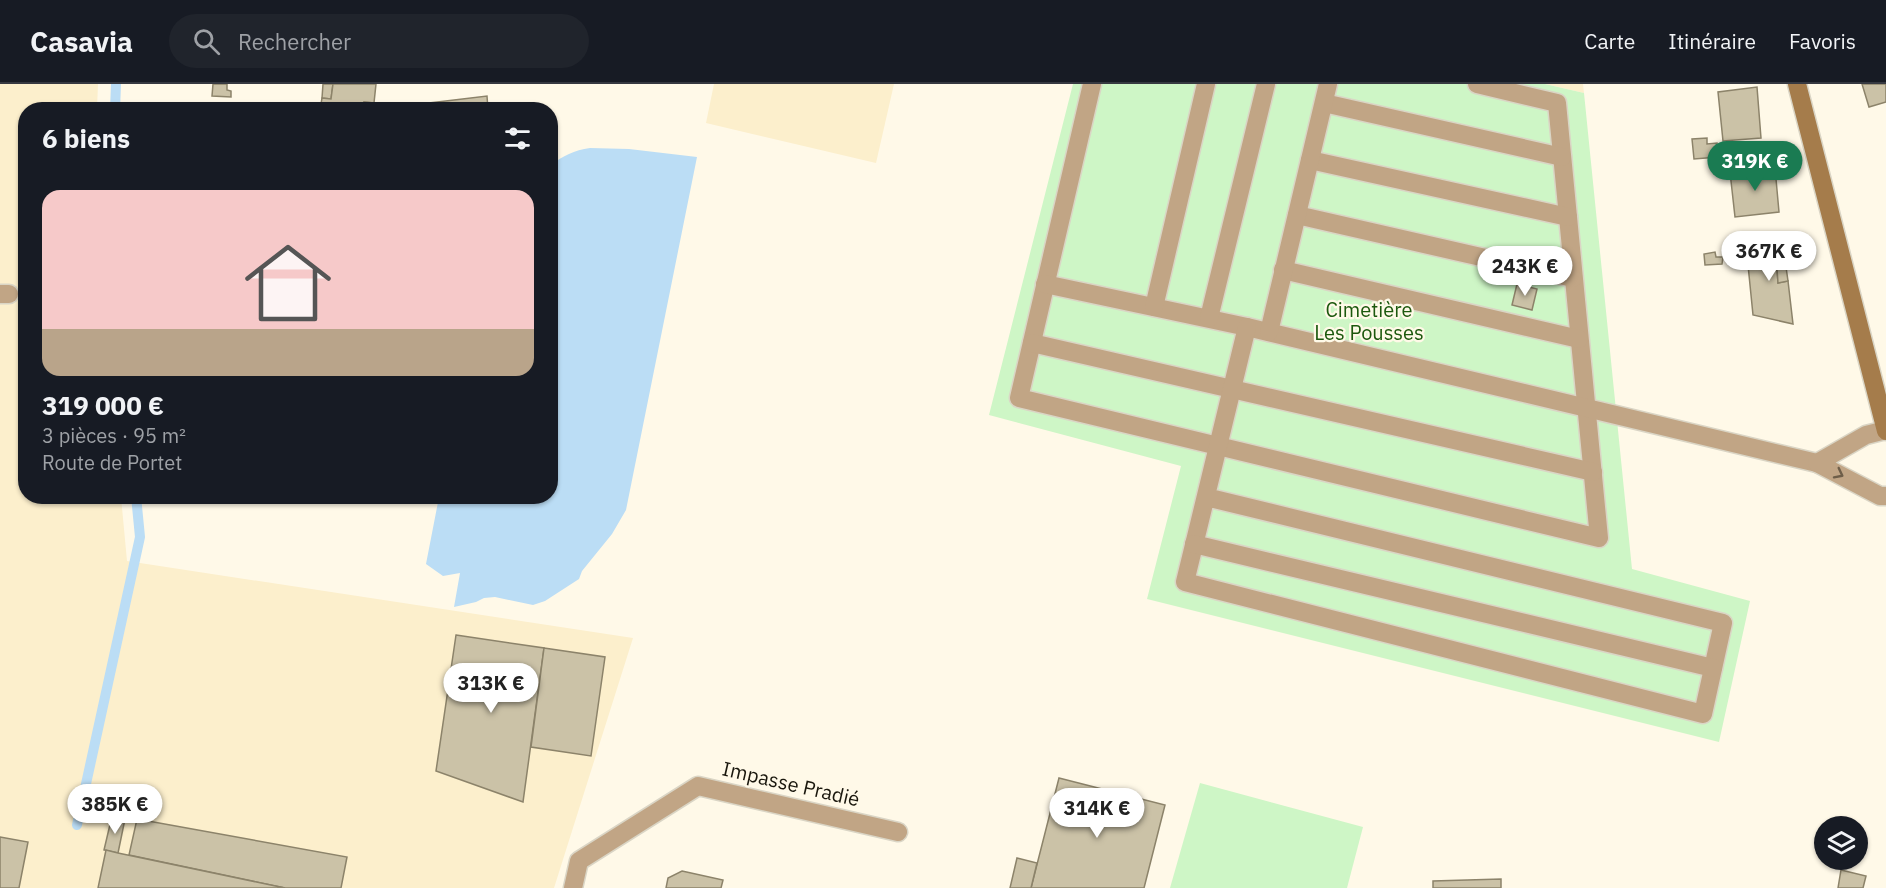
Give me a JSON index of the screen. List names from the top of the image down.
{
  "streets": {
    "street": ["Impasse Pradié"]
  },
  "parks": ["Cimetière Les Pousses"],
  "page": {
    "header": "Casavia",
    "search": "Rechercher",
    "nav": ["Carte", "Itinéraire", "Favoris"],
    "heading": "6 biens",
    "price": [
      "319K €",
      "367K €",
      "243K €",
      "313K €",
      "385K €",
      "314K €"
    ],
    "list": [
      {
        "name": "319 000 €",
        "note": "3 pièces · 95 m² · Route de Portet"
      }
    ]
  }
}
